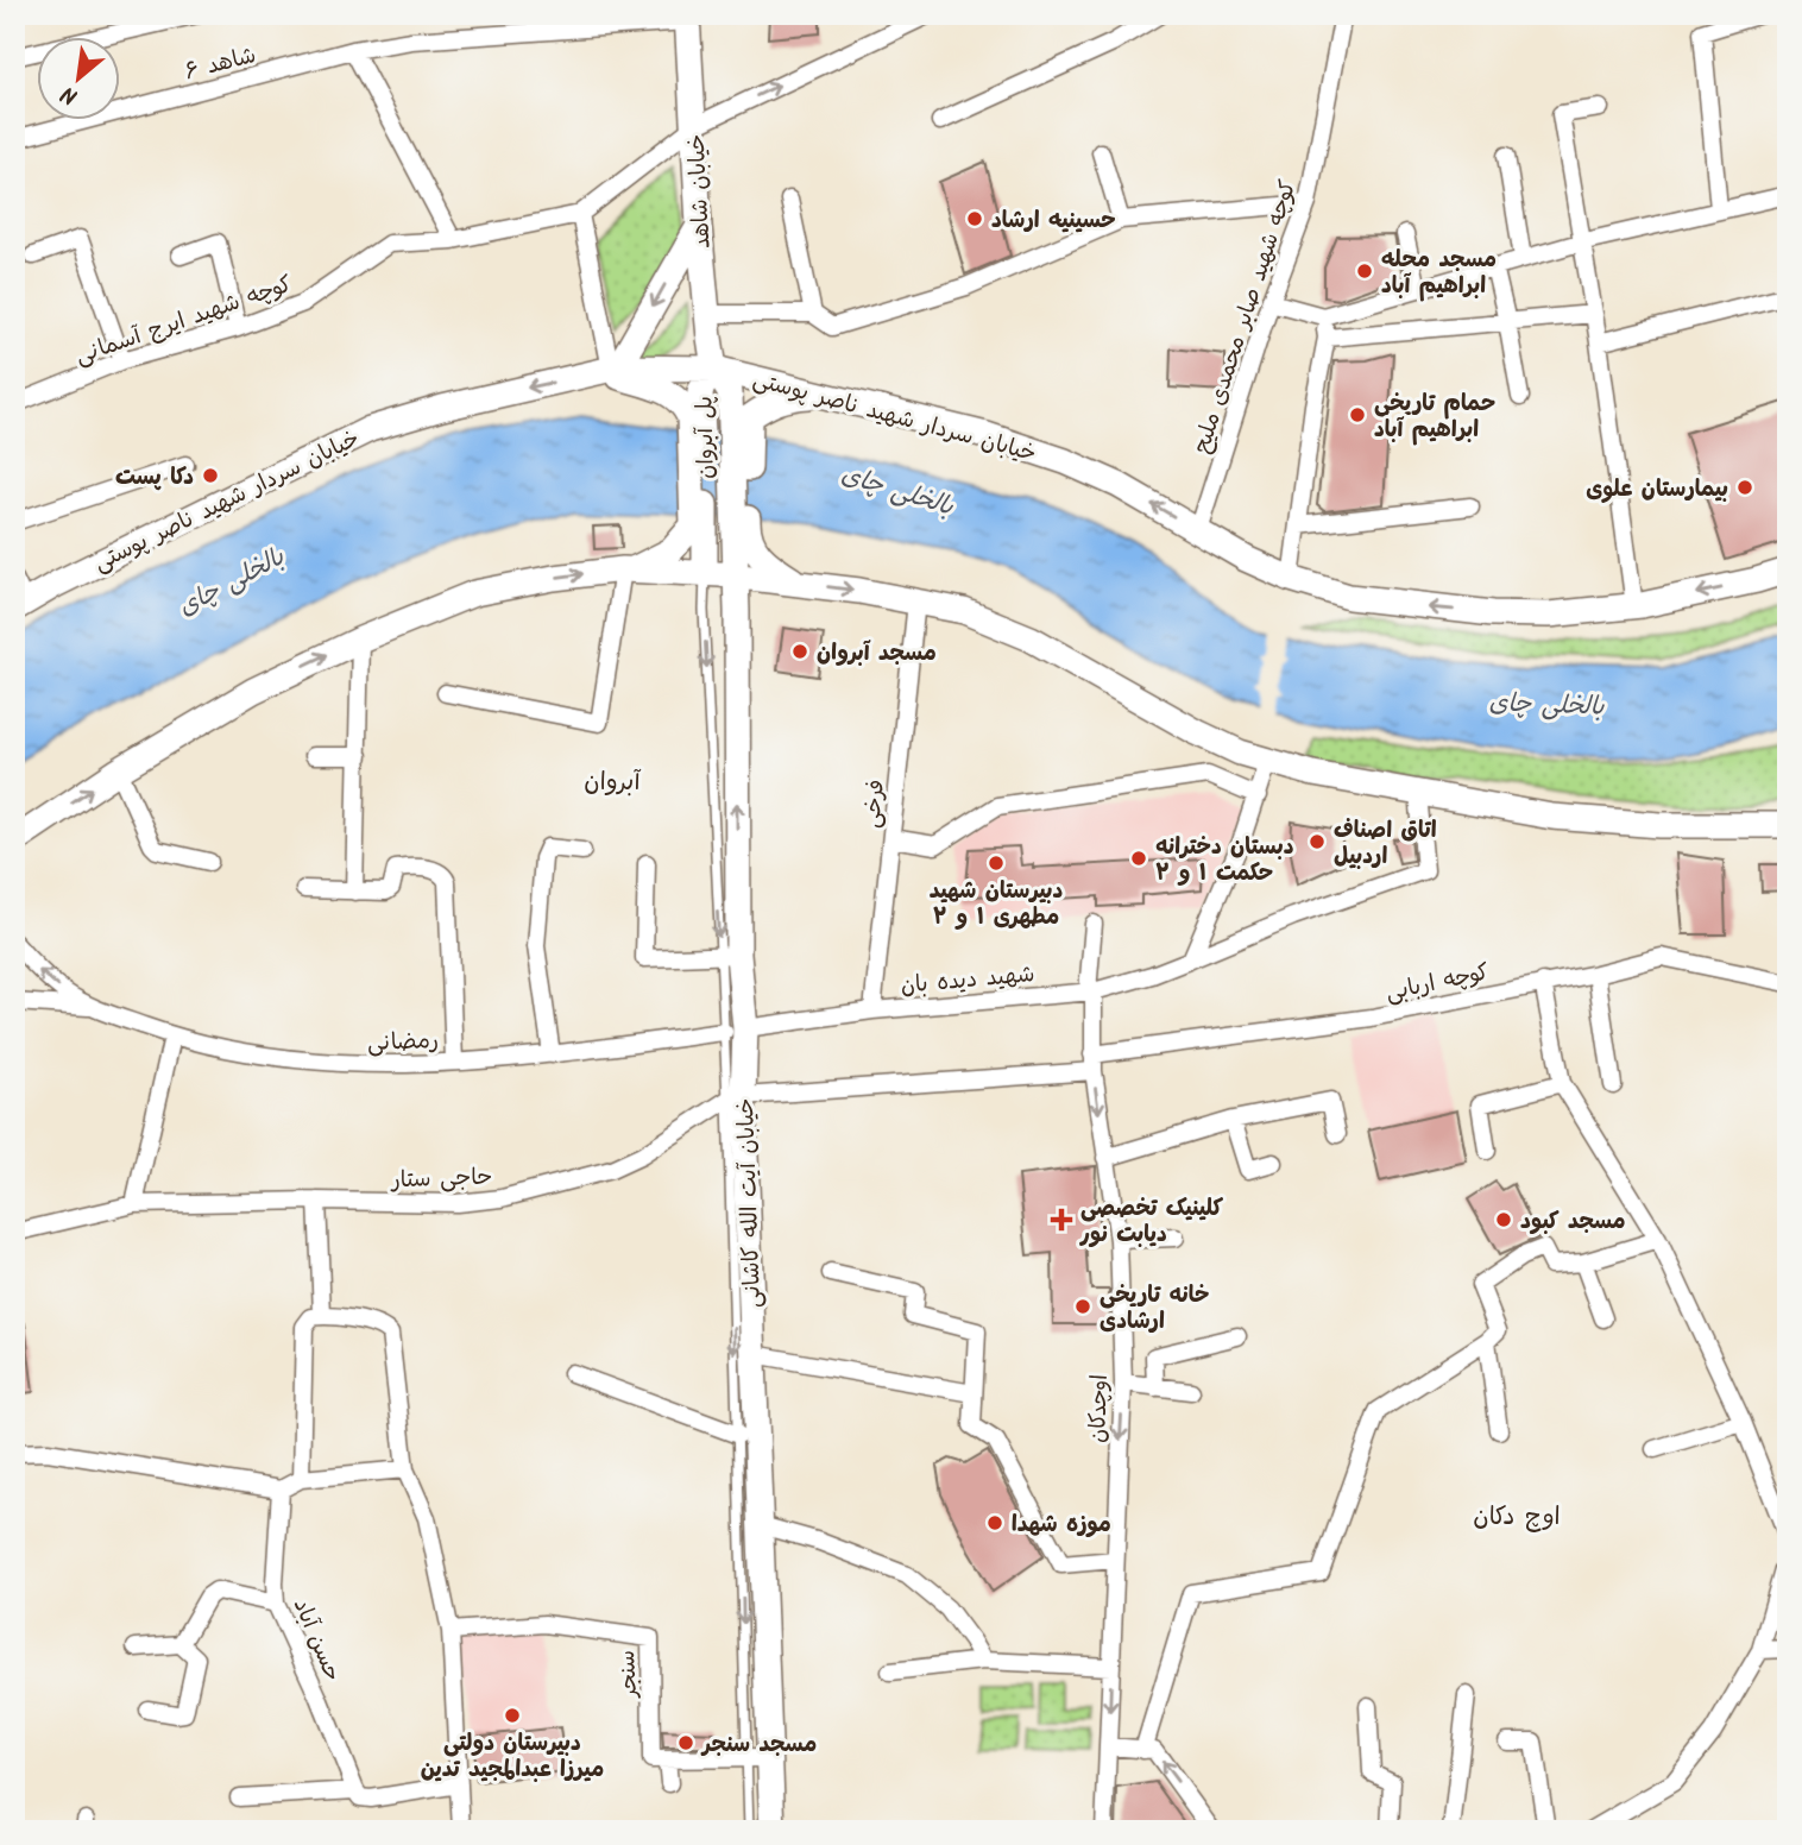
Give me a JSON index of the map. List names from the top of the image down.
{
  "streets": {
    "main road": [
      "خیابان شاهد",
      "خیابان سردار شهید ناصر پوستی",
      "پل آبروان",
      "خیابان آیت الله کاشانی"
    ],
    "street": [
      "شاهد ۶",
      "کوچه شهید صابر محمدی ملیح",
      "کوچه شهید ایرج آسمانی",
      "فرخی",
      "شهید دیده بان",
      "کوچه اربابی",
      "رمضانی",
      "حاجی ستار",
      "اوچدکان",
      "حسن آباد",
      "سنجر"
    ]
  },
  "crossings": [
    ["شاهد ۶", "خیابان شاهد"],
    ["خیابان شاهد", "خیابان سردار شهید ناصر پوستی"],
    ["خیابان شاهد", "پل آبروان"],
    ["کوچه شهید صابر محمدی ملیح", "خیابان سردار شهید ناصر پوستی"],
    ["خیابان سردار شهید ناصر پوستی", "پل آبروان"],
    ["فرخی", "شهید دیده بان"],
    ["شهید دیده بان", "رمضانی"],
    ["شهید دیده بان", "خیابان آیت الله کاشانی"],
    ["شهید دیده بان", "اوچدکان"],
    ["کوچه اربابی", "حاجی ستار"],
    ["کوچه اربابی", "اوچدکان"],
    ["رمضانی", "خیابان آیت الله کاشانی"],
    ["حاجی ستار", "خیابان آیت الله کاشانی"],
    ["حاجی ستار", "اوچدکان"]
  ],
  "one_way": ["اوچدکان"],
  "districts": ["آبروان", "اوچ دکان"],
  "water": ["بالخلی چای"],
  "places": {
    "other": [
      "حسینیه ارشاد",
      "مسجد محله ابراهیم آباد",
      "حمام تاریخی ابراهیم آباد",
      "دکا پست",
      "بیمارستان علوی",
      "مسجد آبروان",
      "اتاق اصناف اردبیل",
      "دبستان دخترانه حکمت ۱ و ۲",
      "دبیرستان شهید مطهری ۱ و ۲",
      "مسجد کبود",
      "خانه تاریخی ارشادی",
      "موزه شهدا",
      "دبیرستان دولتی میرزا عبدالمجید تدین",
      "مسجد سنجر"
    ],
    "health": ["کلینیک تخصصی دیابت نور"]
  },
  "north": "bottom left"
}
